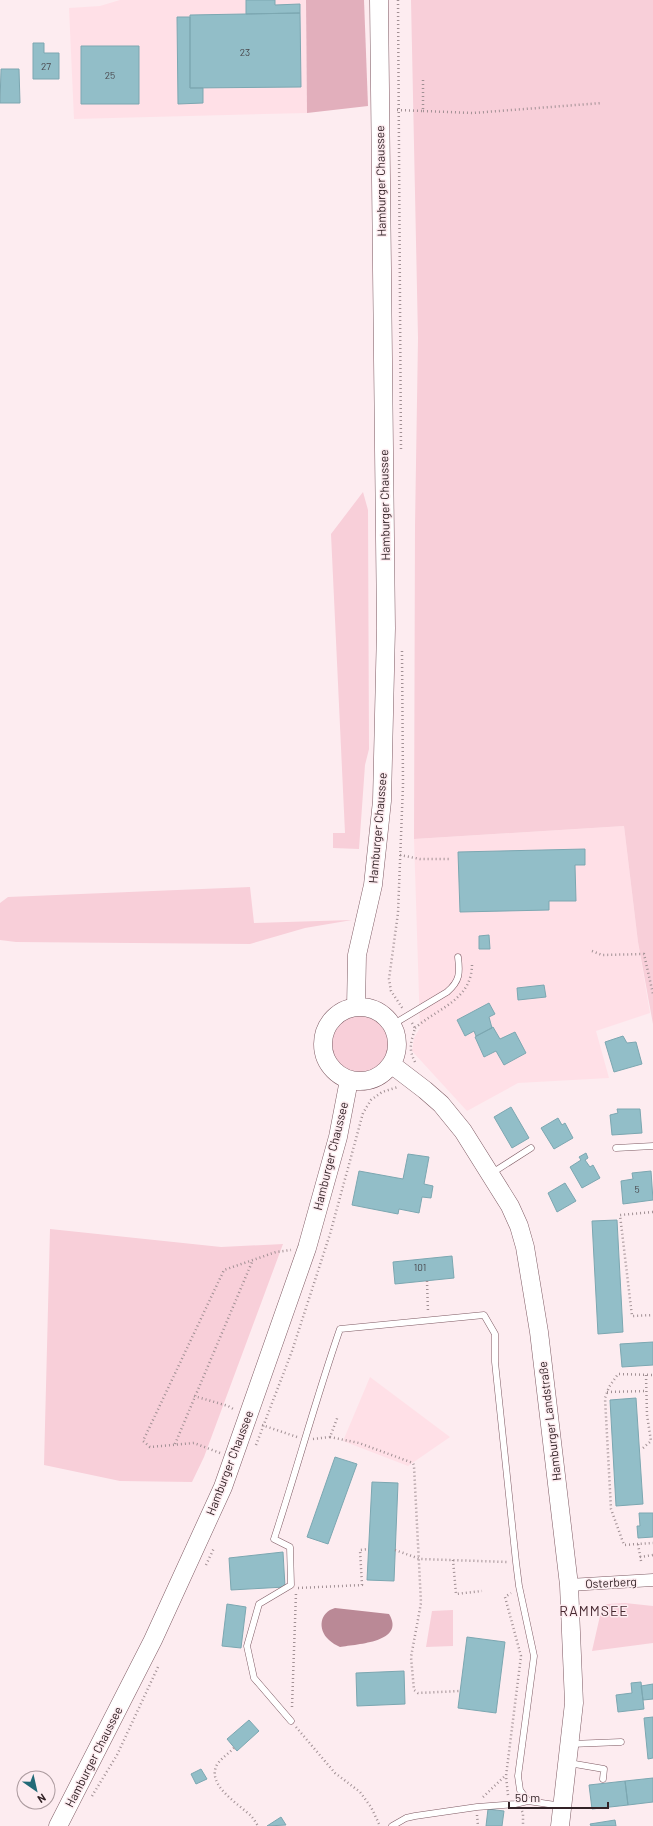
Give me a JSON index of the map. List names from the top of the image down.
{
  "streets": {
    "main road": ["Hamburger Chaussee", "Hamburger Landstraße"],
    "street": ["Osterberg"]
  },
  "crossings": [
    ["Hamburger Chaussee", "Hamburger Landstraße"],
    ["Hamburger Landstraße", "Osterberg"]
  ],
  "districts": ["RAMMSEE"],
  "house_numbers": [
    "23",
    "27",
    "25",
    "5",
    "101"
  ],
  "scale_bar": "50 m",
  "north": "bottom right"
}
